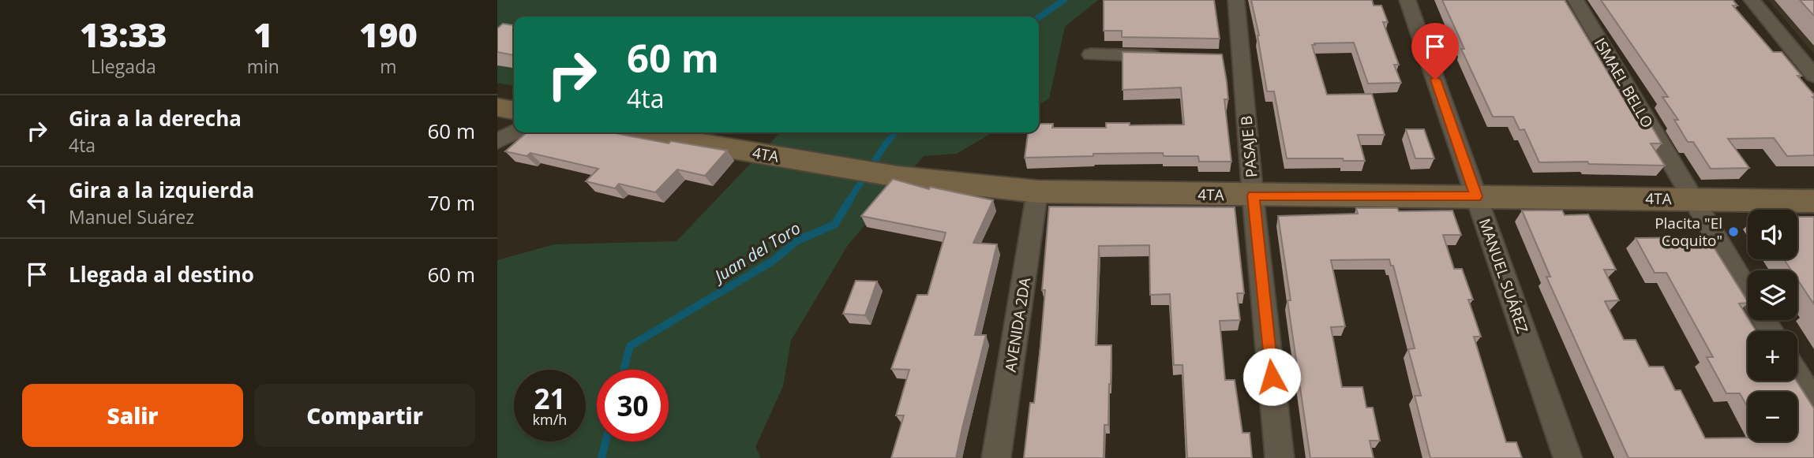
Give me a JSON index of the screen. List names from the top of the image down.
{
  "streets": {
    "main road": ["4TA"],
    "street": [
      "ISMAEL BELLO",
      "PASAJE B",
      "MANUEL SUÁREZ",
      "AVENIDA 2DA"
    ]
  },
  "crossings": [
    ["ISMAEL BELLO", "4TA"],
    ["PASAJE B", "4TA"],
    ["4TA", "MANUEL SUÁREZ"],
    ["4TA", "AVENIDA 2DA"]
  ],
  "water": ["Juan del Toro"],
  "places": ["Placita \"El Coquito\""],
  "page": {
    "eta": [
      "13:33",
      "Llegada",
      "1",
      "min",
      "190",
      "m"
    ],
    "turn": ["60 m", "4ta"],
    "list": [
      {
        "name": "Gira a la derecha",
        "note": "4ta",
        "value": "60 m"
      },
      {
        "name": "Gira a la izquierda",
        "note": "Manuel Suárez",
        "value": "70 m"
      },
      {
        "name": "Llegada al destino",
        "value": "60 m"
      }
    ],
    "map_buttons": ["+", "−"],
    "speed": "21 km/h",
    "limit": "30",
    "buttons": ["Salir", "Compartir"]
  }
}
